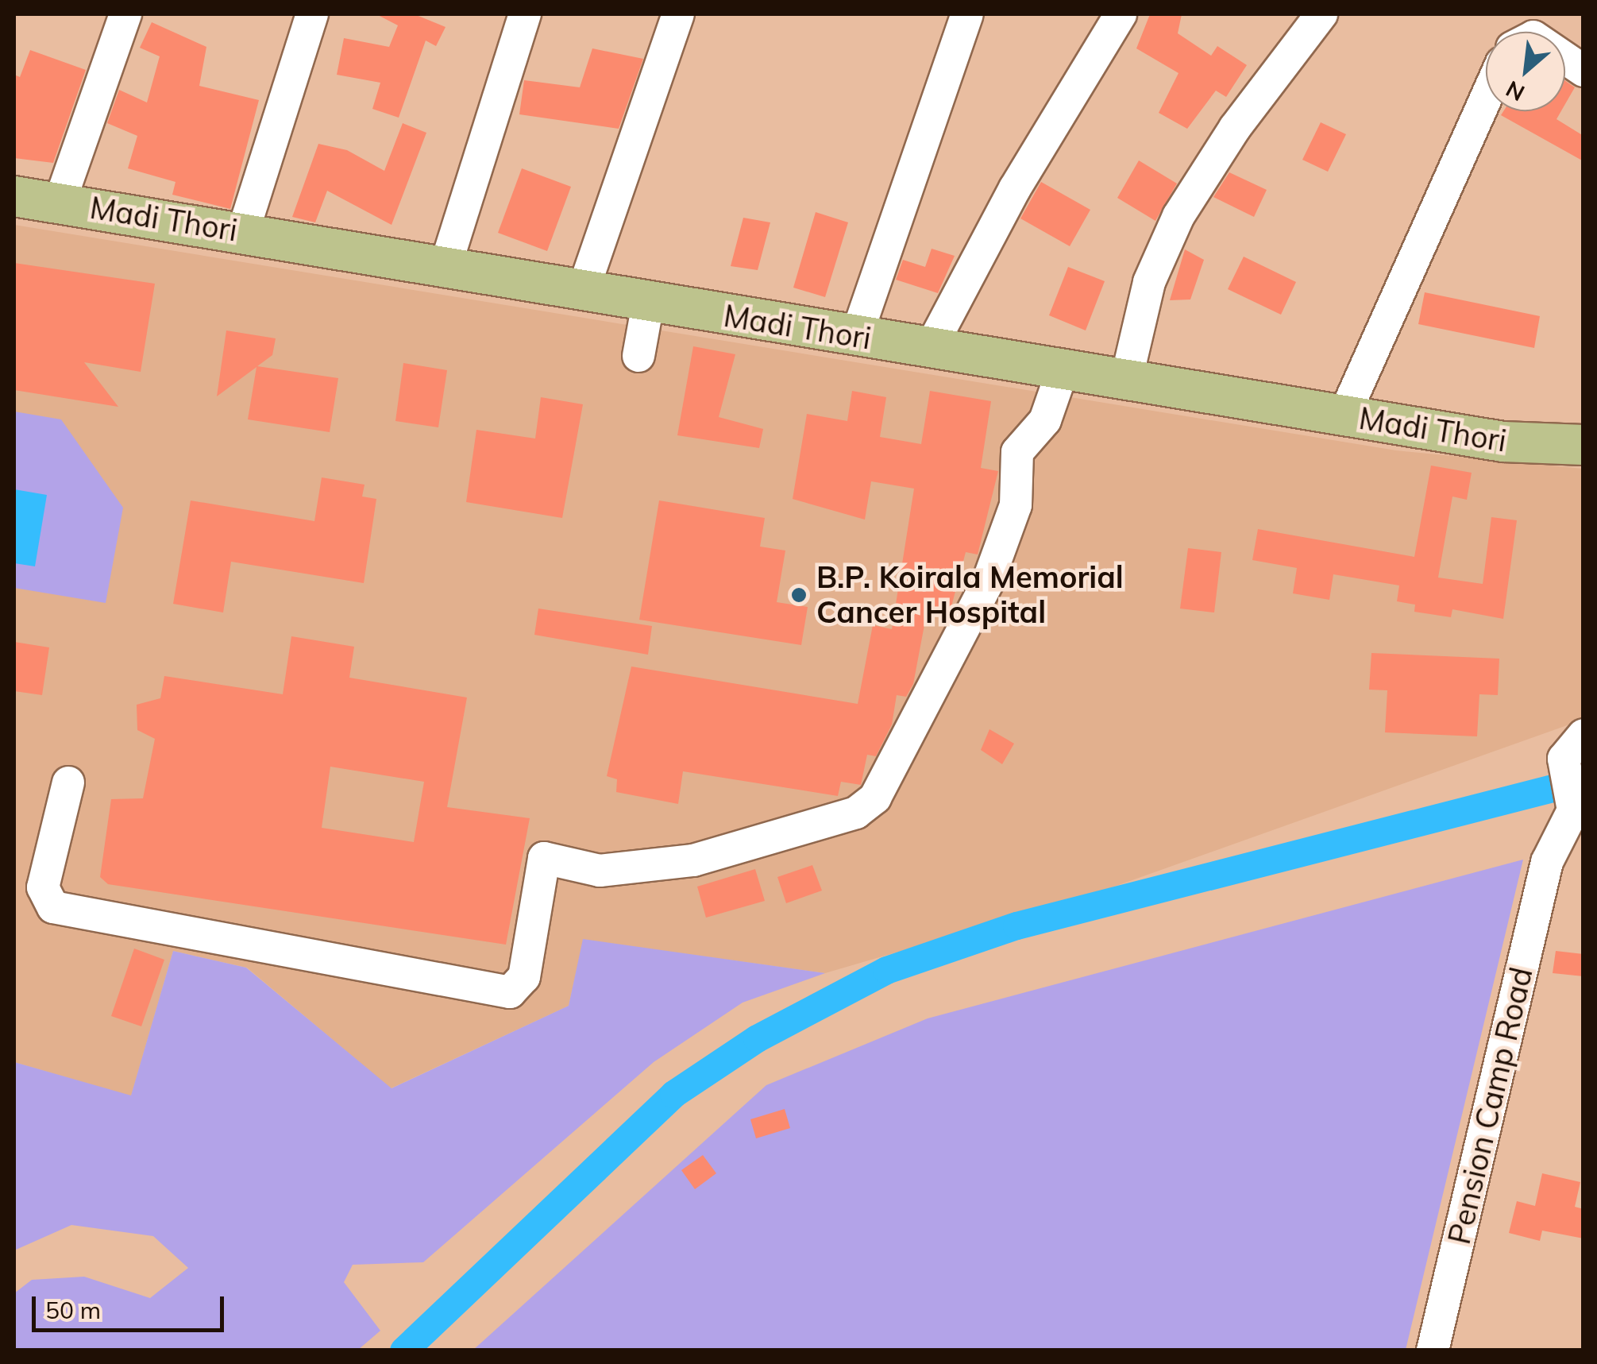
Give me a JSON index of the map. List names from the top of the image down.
{
  "streets": {
    "main road": ["Madi Thori"],
    "street": ["Pension Camp Road"]
  },
  "places": ["B.P. Koirala Memorial Cancer Hospital"],
  "scale_bar": "50 m",
  "north": "bottom left"
}
